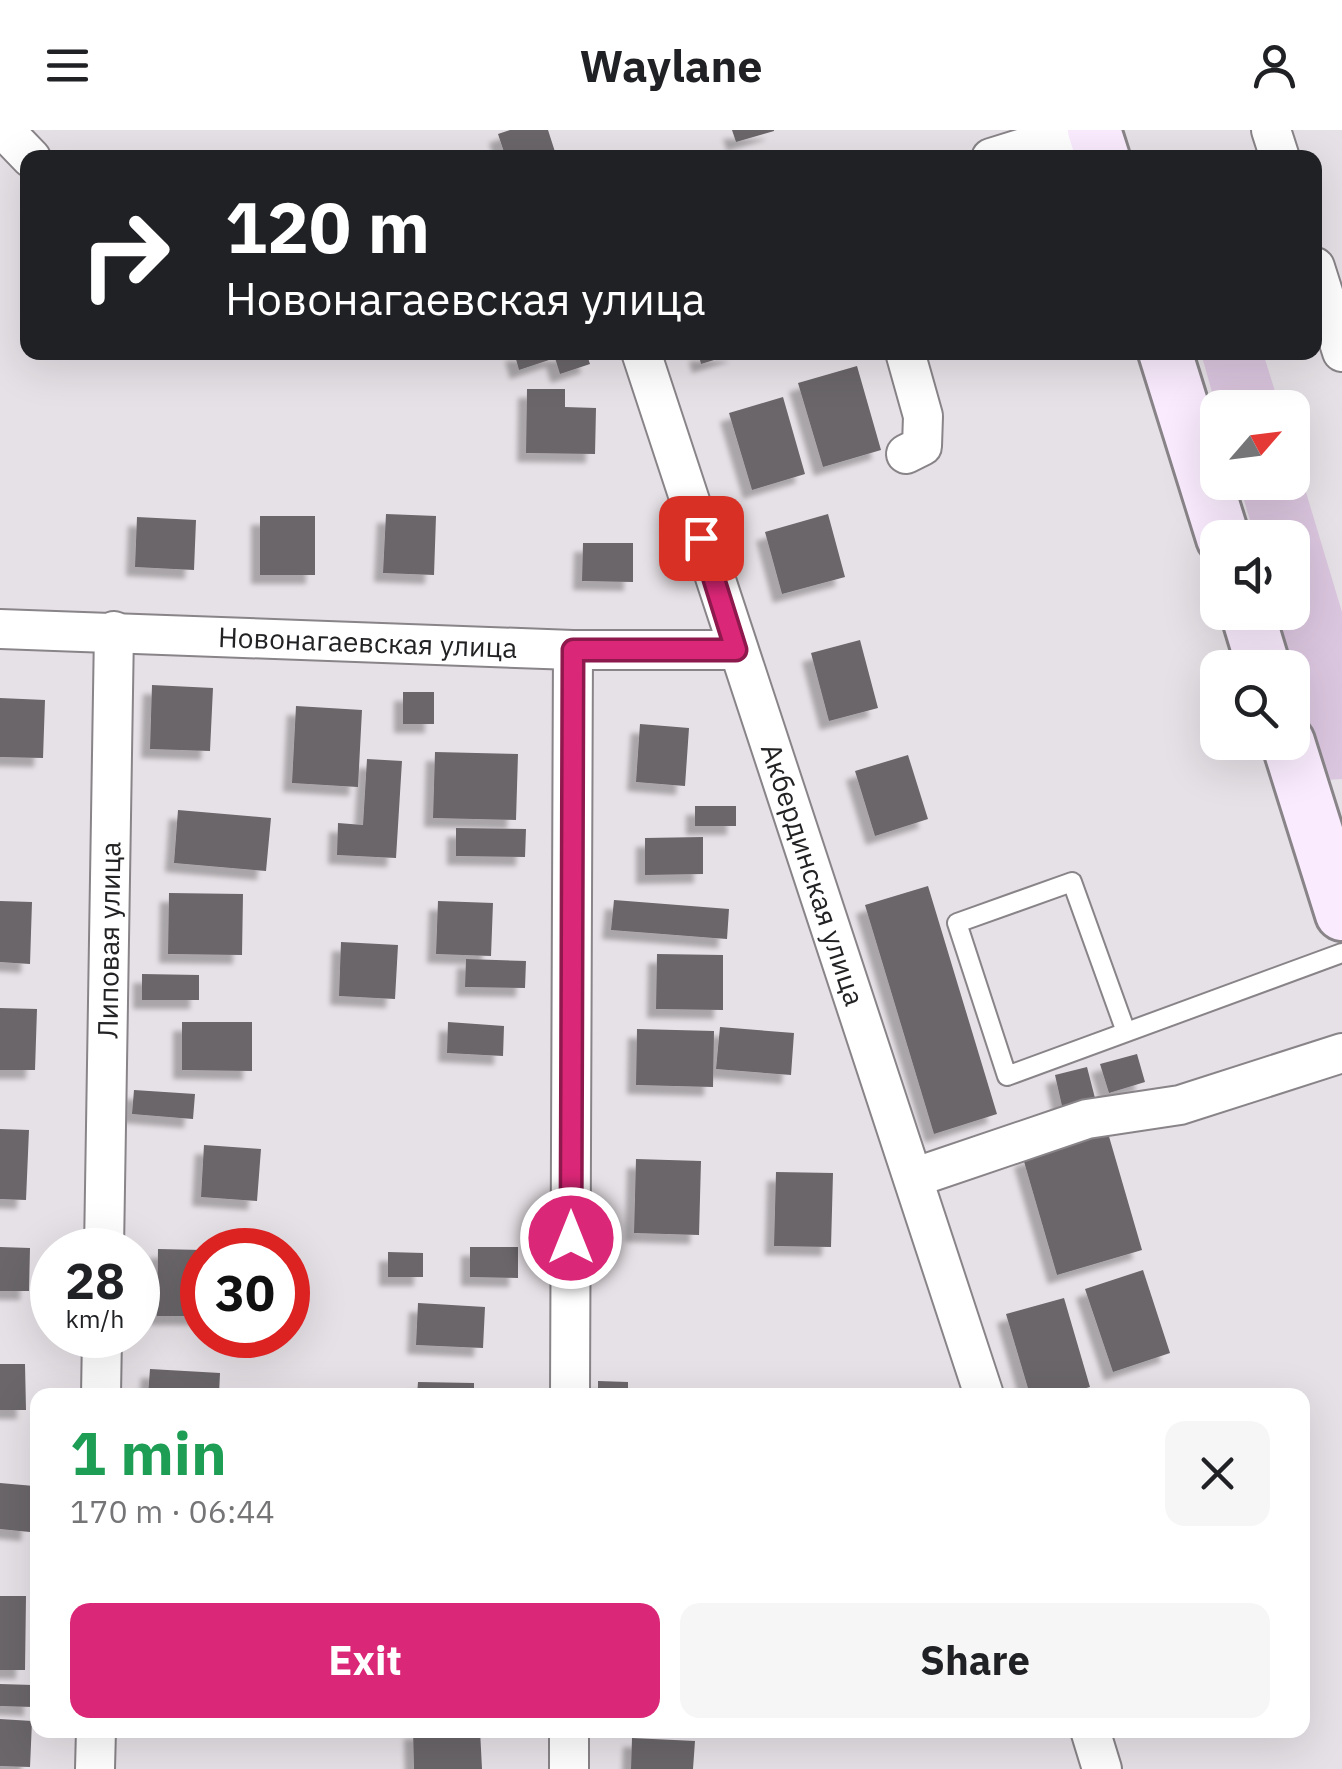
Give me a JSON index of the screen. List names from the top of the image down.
{
  "streets": {
    "street": ["Новонагаевская улица", "Акбердинская улица", "Липовая улица"]
  },
  "crossings": [
    ["Новонагаевская улица", "Акбердинская улица"],
    ["Новонагаевская улица", "Липовая улица"]
  ],
  "north": "top right",
  "page": {
    "header": "Waylane",
    "turn": ["120 m", "Новонагаевская улица"],
    "speed": "28 km/h",
    "limit": "30",
    "heading": ["1 min", "170 m · 06:44"],
    "buttons": ["Exit", "Share"]
  }
}
